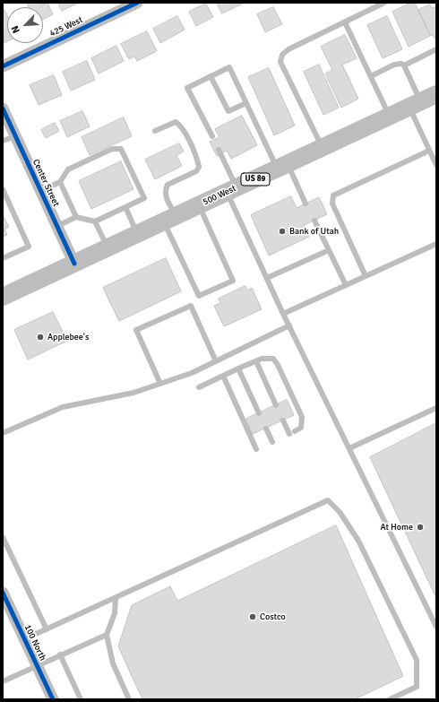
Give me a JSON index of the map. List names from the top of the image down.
{
  "streets": {
    "main road": ["US 89", "500 West"],
    "street": ["425 West", "Center Street", "100 North"]
  },
  "crossings": [
    ["Center Street", "500 West"]
  ],
  "places": [
    "Bank of Utah",
    "Applebee's",
    "At Home",
    "Costco"
  ],
  "north": "bottom left"
}
